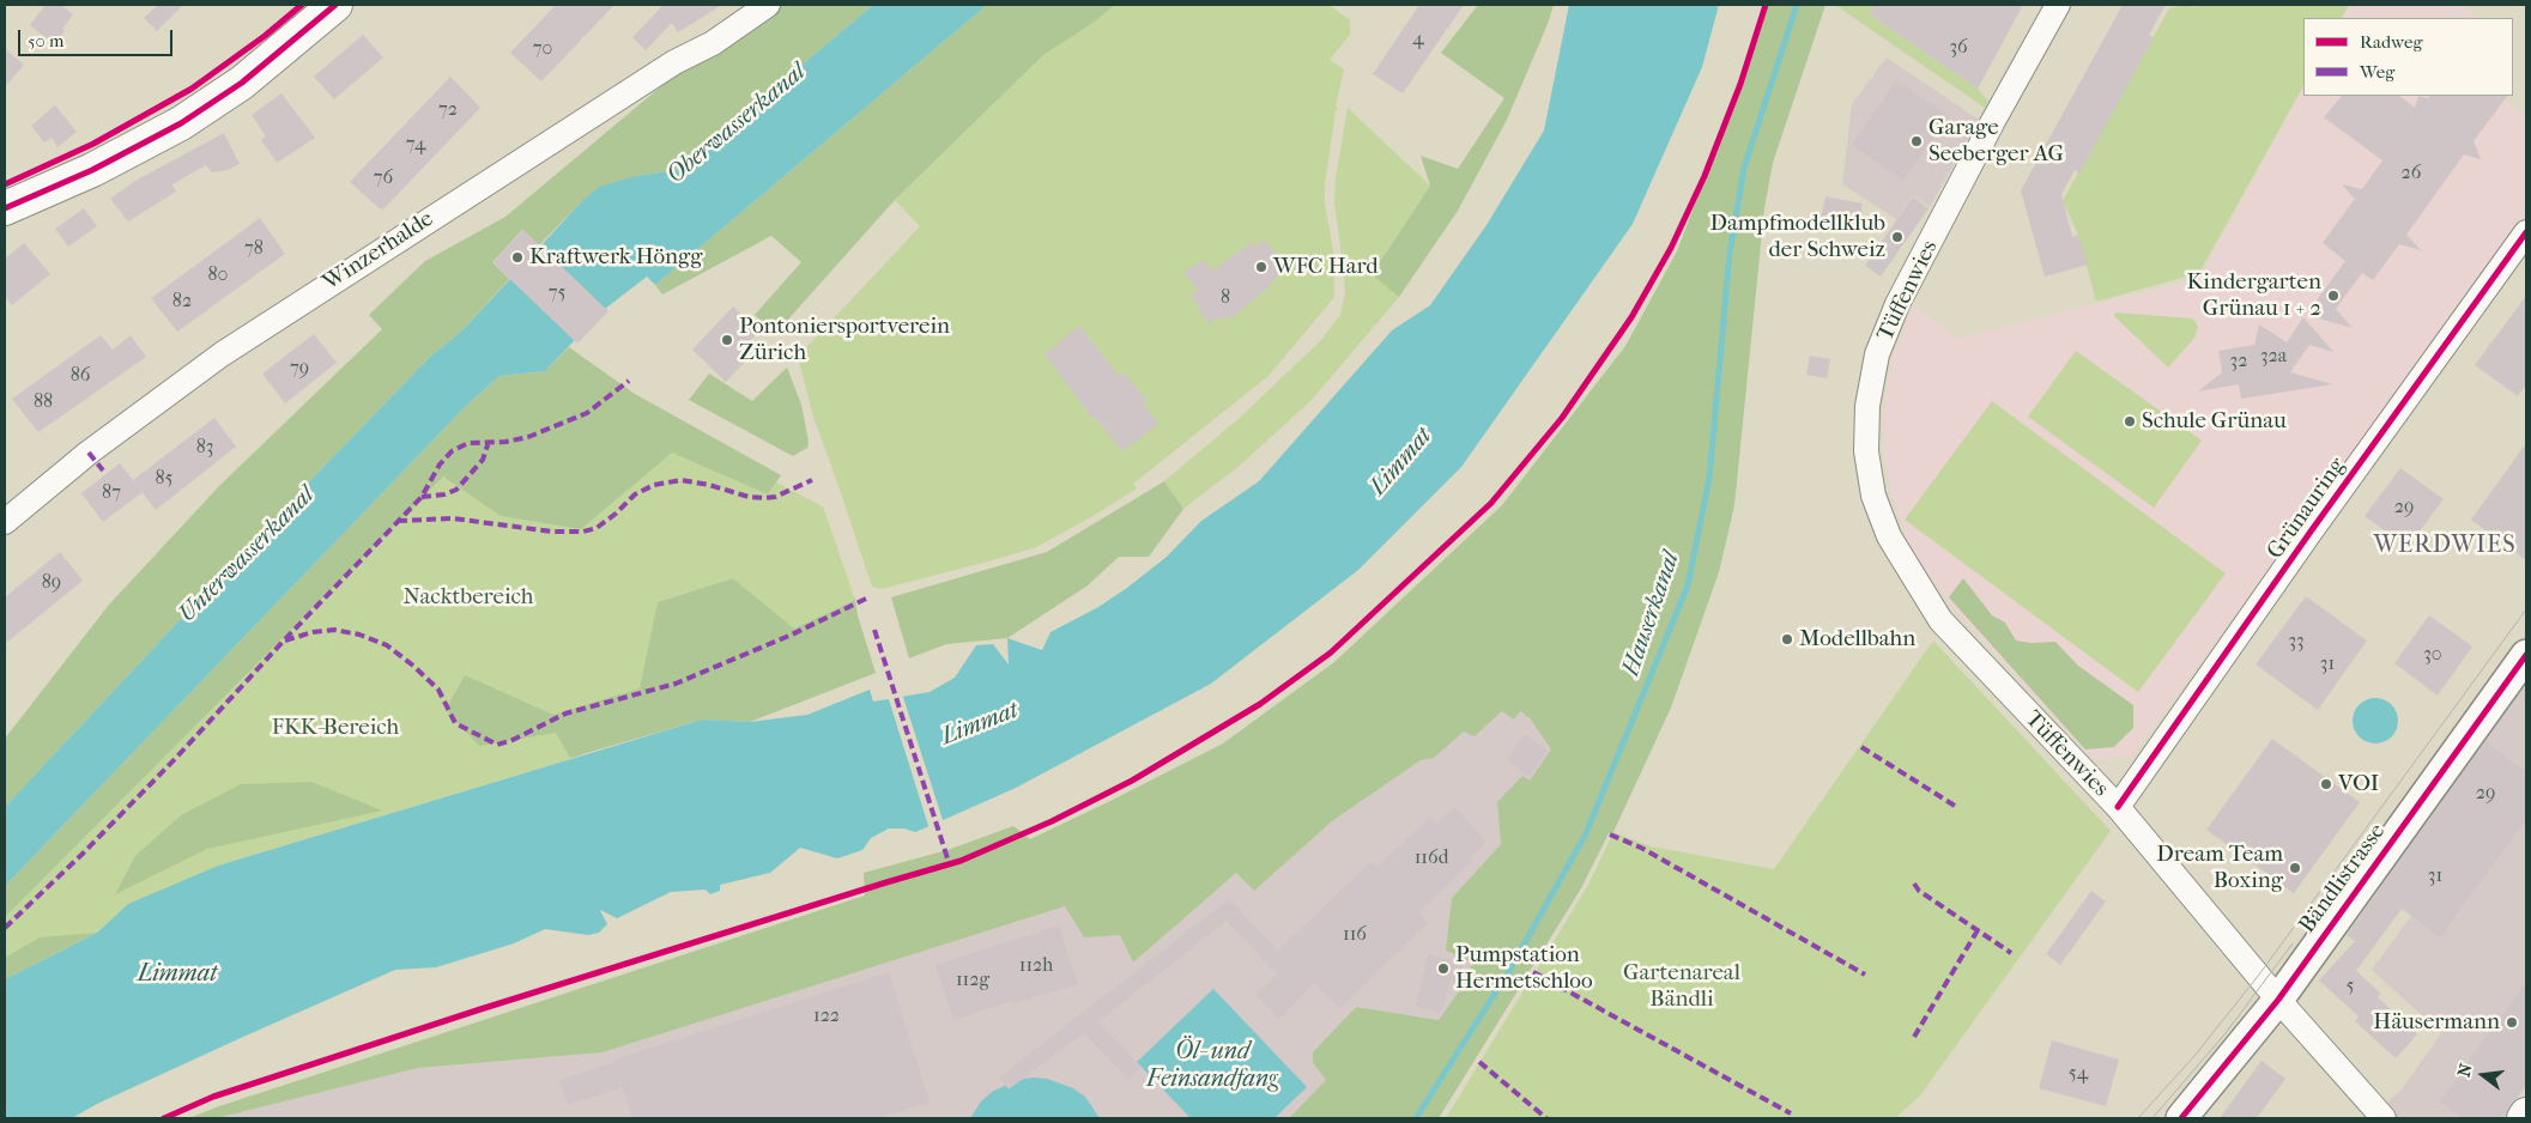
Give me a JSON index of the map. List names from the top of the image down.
{
  "streets": {
    "street": [
      "Winzerhalde",
      "Tüffenwies",
      "Grünauring",
      "Bändlistrasse"
    ]
  },
  "crossings": [
    ["Tüffenwies", "Grünauring"]
  ],
  "districts": ["WERDWIES"],
  "water": [
    "Oberwasserkanal",
    "Limmat",
    "Unterwasserkanal",
    "Hauserkanal",
    "Öl- und Feinsandfang"
  ],
  "parks": ["Nacktbereich", "FKK-Bereich", "Gartenareal Bändli"],
  "places": [
    "Garage Seeberger AG",
    "Dampfmodellklub der Schweiz",
    "Kraftwerk Höngg",
    "WFC Hard",
    "Kindergarten Grünau 1 + 2",
    "Pontoniersportverein Zürich",
    "Schule Grünau",
    "Modellbahn",
    "VOI",
    "Dream Team Boxing",
    "Pumpstation Hermetschloo",
    "Häusermann"
  ],
  "house_numbers": [
    "4",
    "36",
    "70",
    "72",
    "74",
    "26",
    "76",
    "78",
    "80",
    "75",
    "8",
    "82",
    "32a",
    "32",
    "79",
    "86",
    "88",
    "83",
    "85",
    "87",
    "29",
    "89",
    "33",
    "30",
    "31",
    "29",
    "116d",
    "31",
    "116",
    "112h",
    "112g",
    "5",
    "122",
    "54"
  ],
  "legend": ["Radweg", "Weg"],
  "scale_bar": "50 m",
  "north": "left"
}
